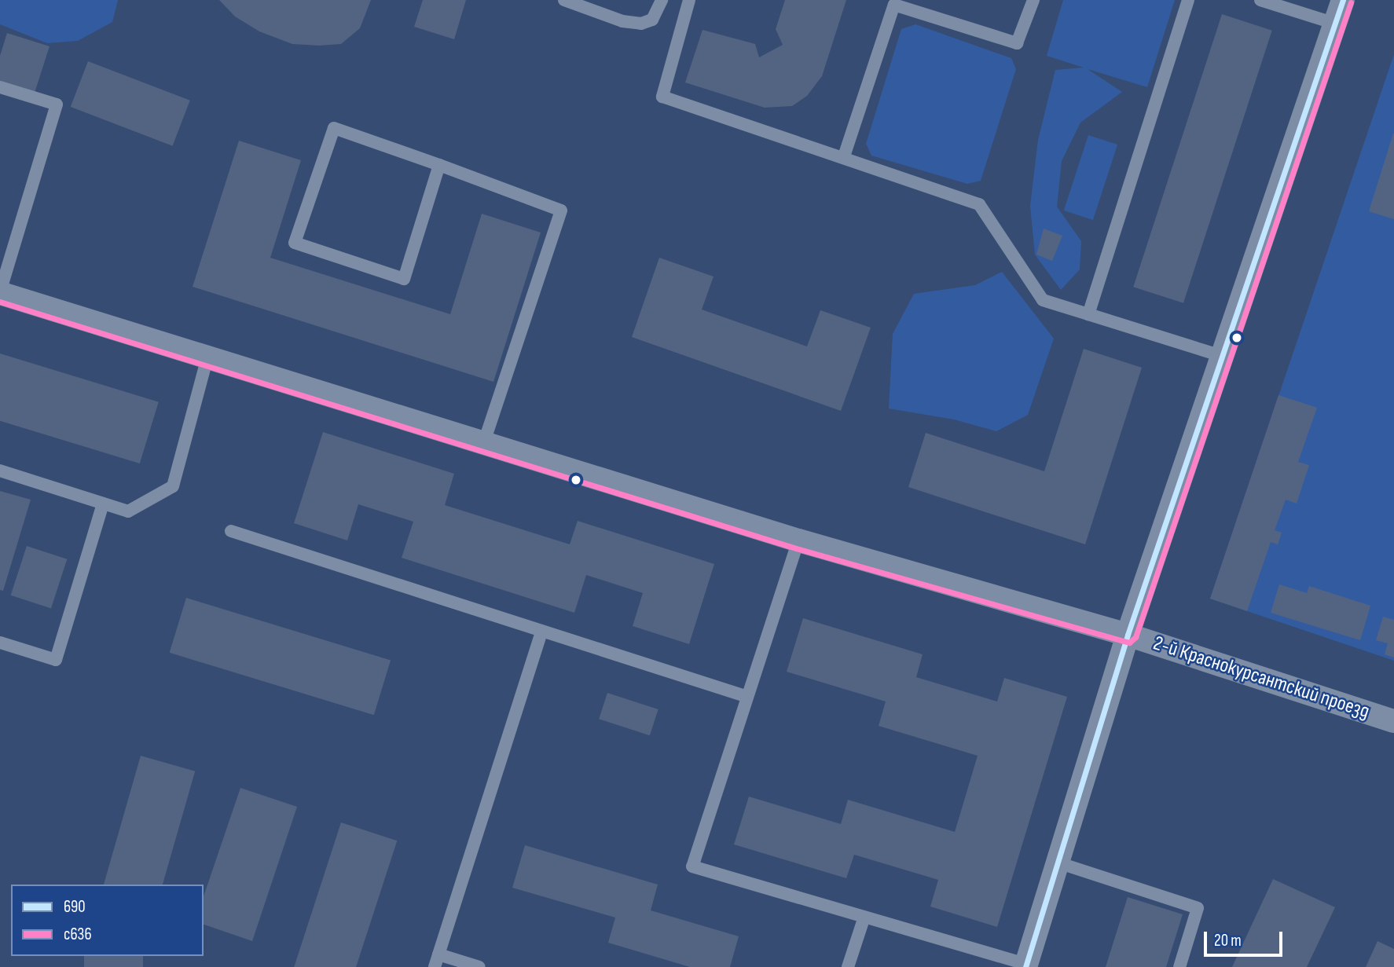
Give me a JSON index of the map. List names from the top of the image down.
{
  "streets": {
    "street": ["2-й Краснокурсантский проезд"]
  },
  "lines": ["transit line 690", "transit line с636"],
  "legend": ["690", "с636"],
  "scale_bar": "20 m"
}
